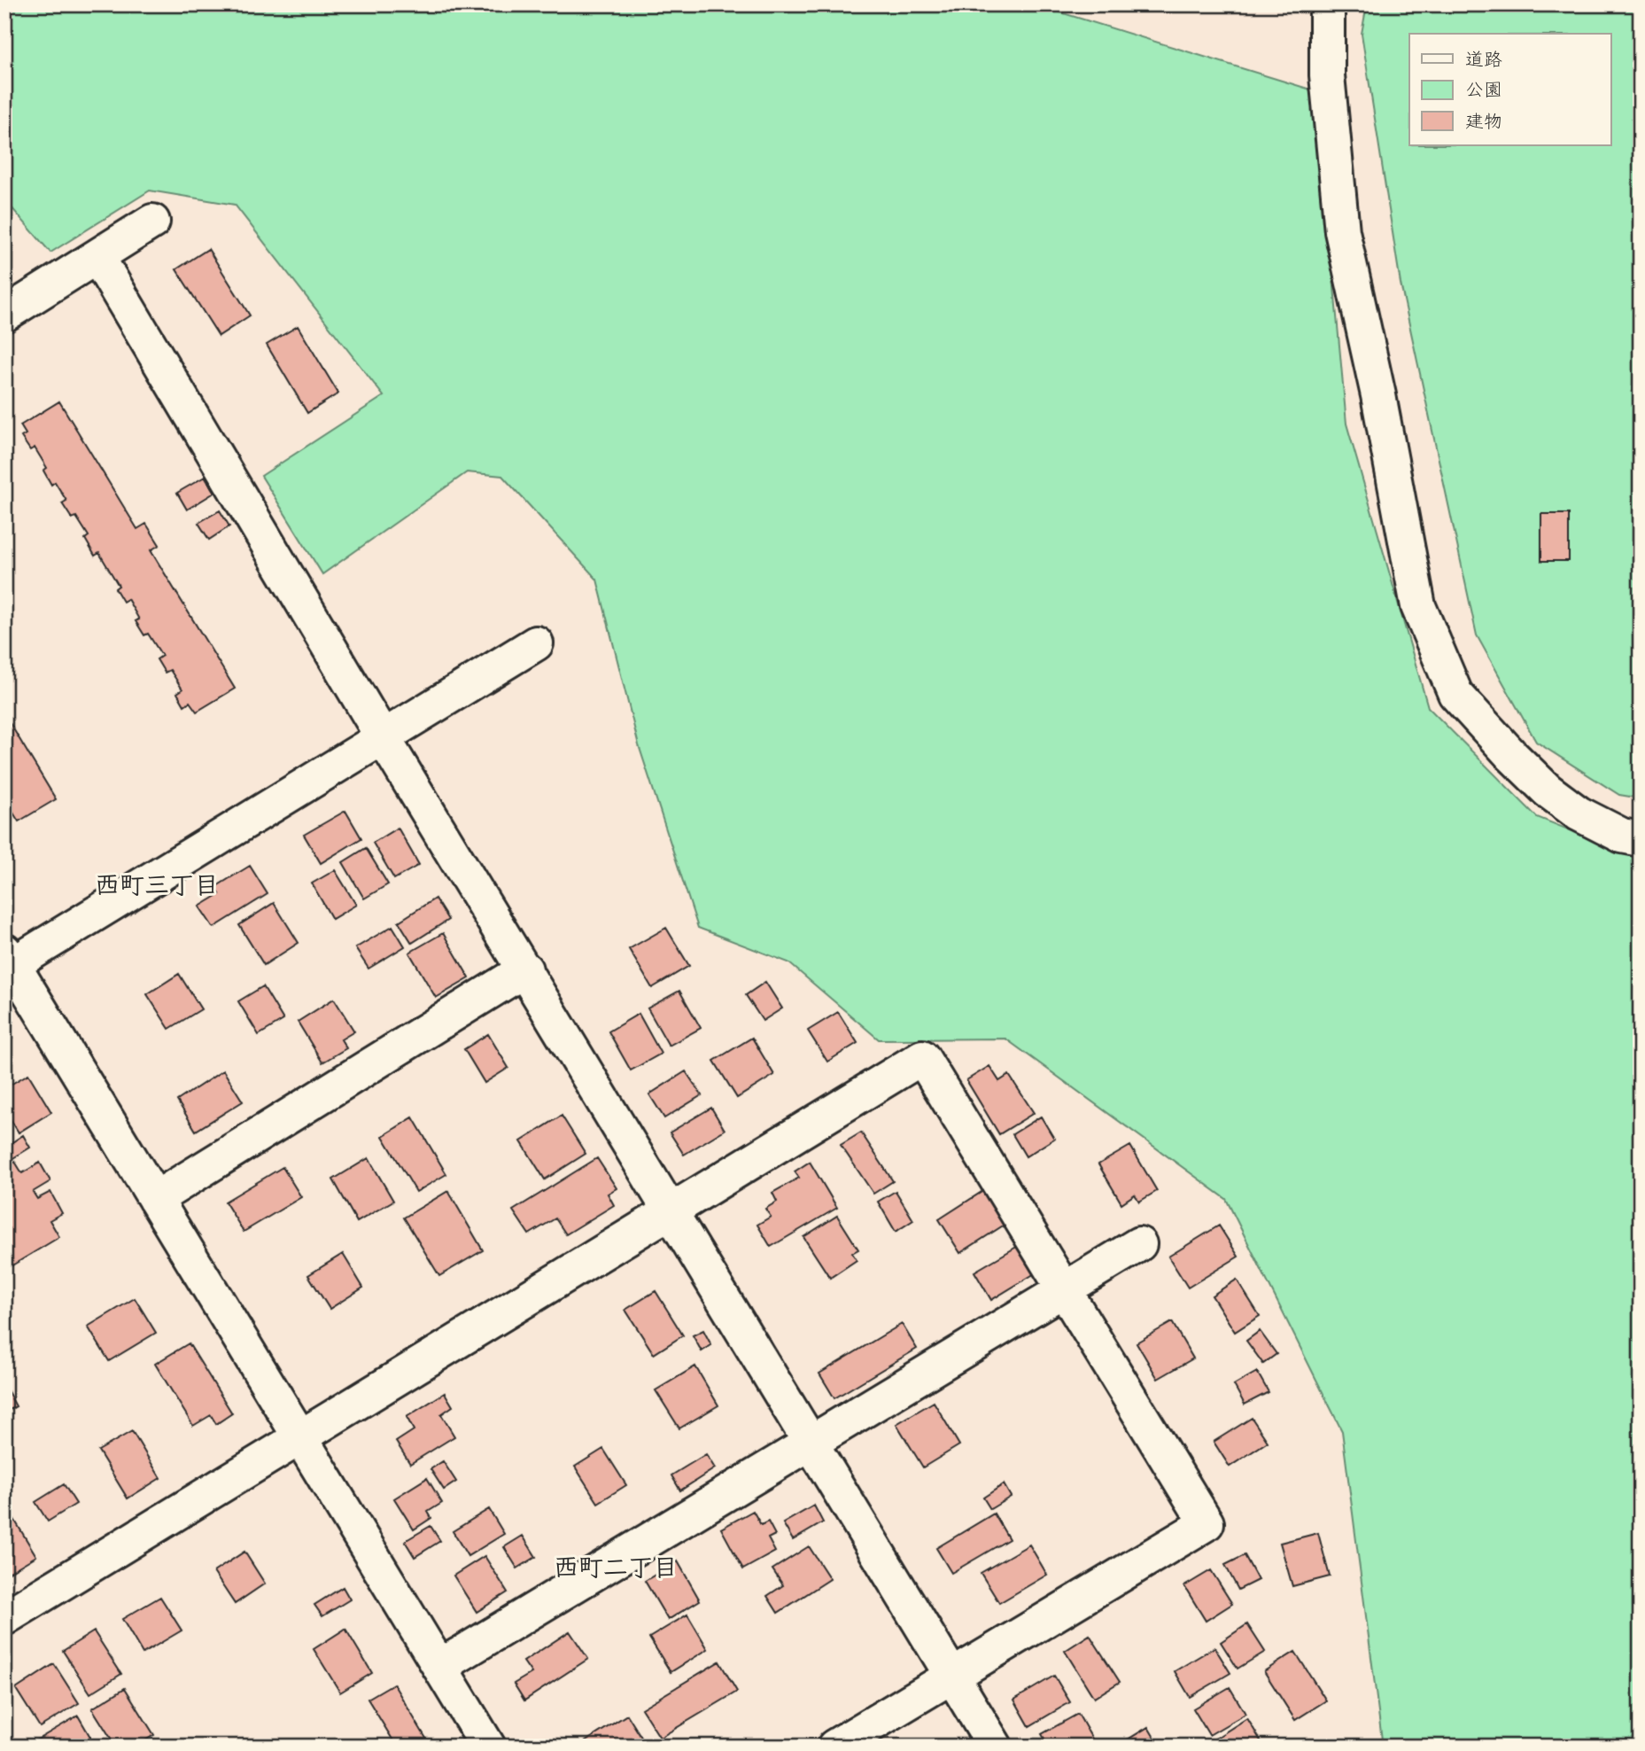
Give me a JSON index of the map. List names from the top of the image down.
{
  "districts": ["西町三丁目", "西町二丁目"],
  "legend": ["道路", "公園", "建物"]
}
